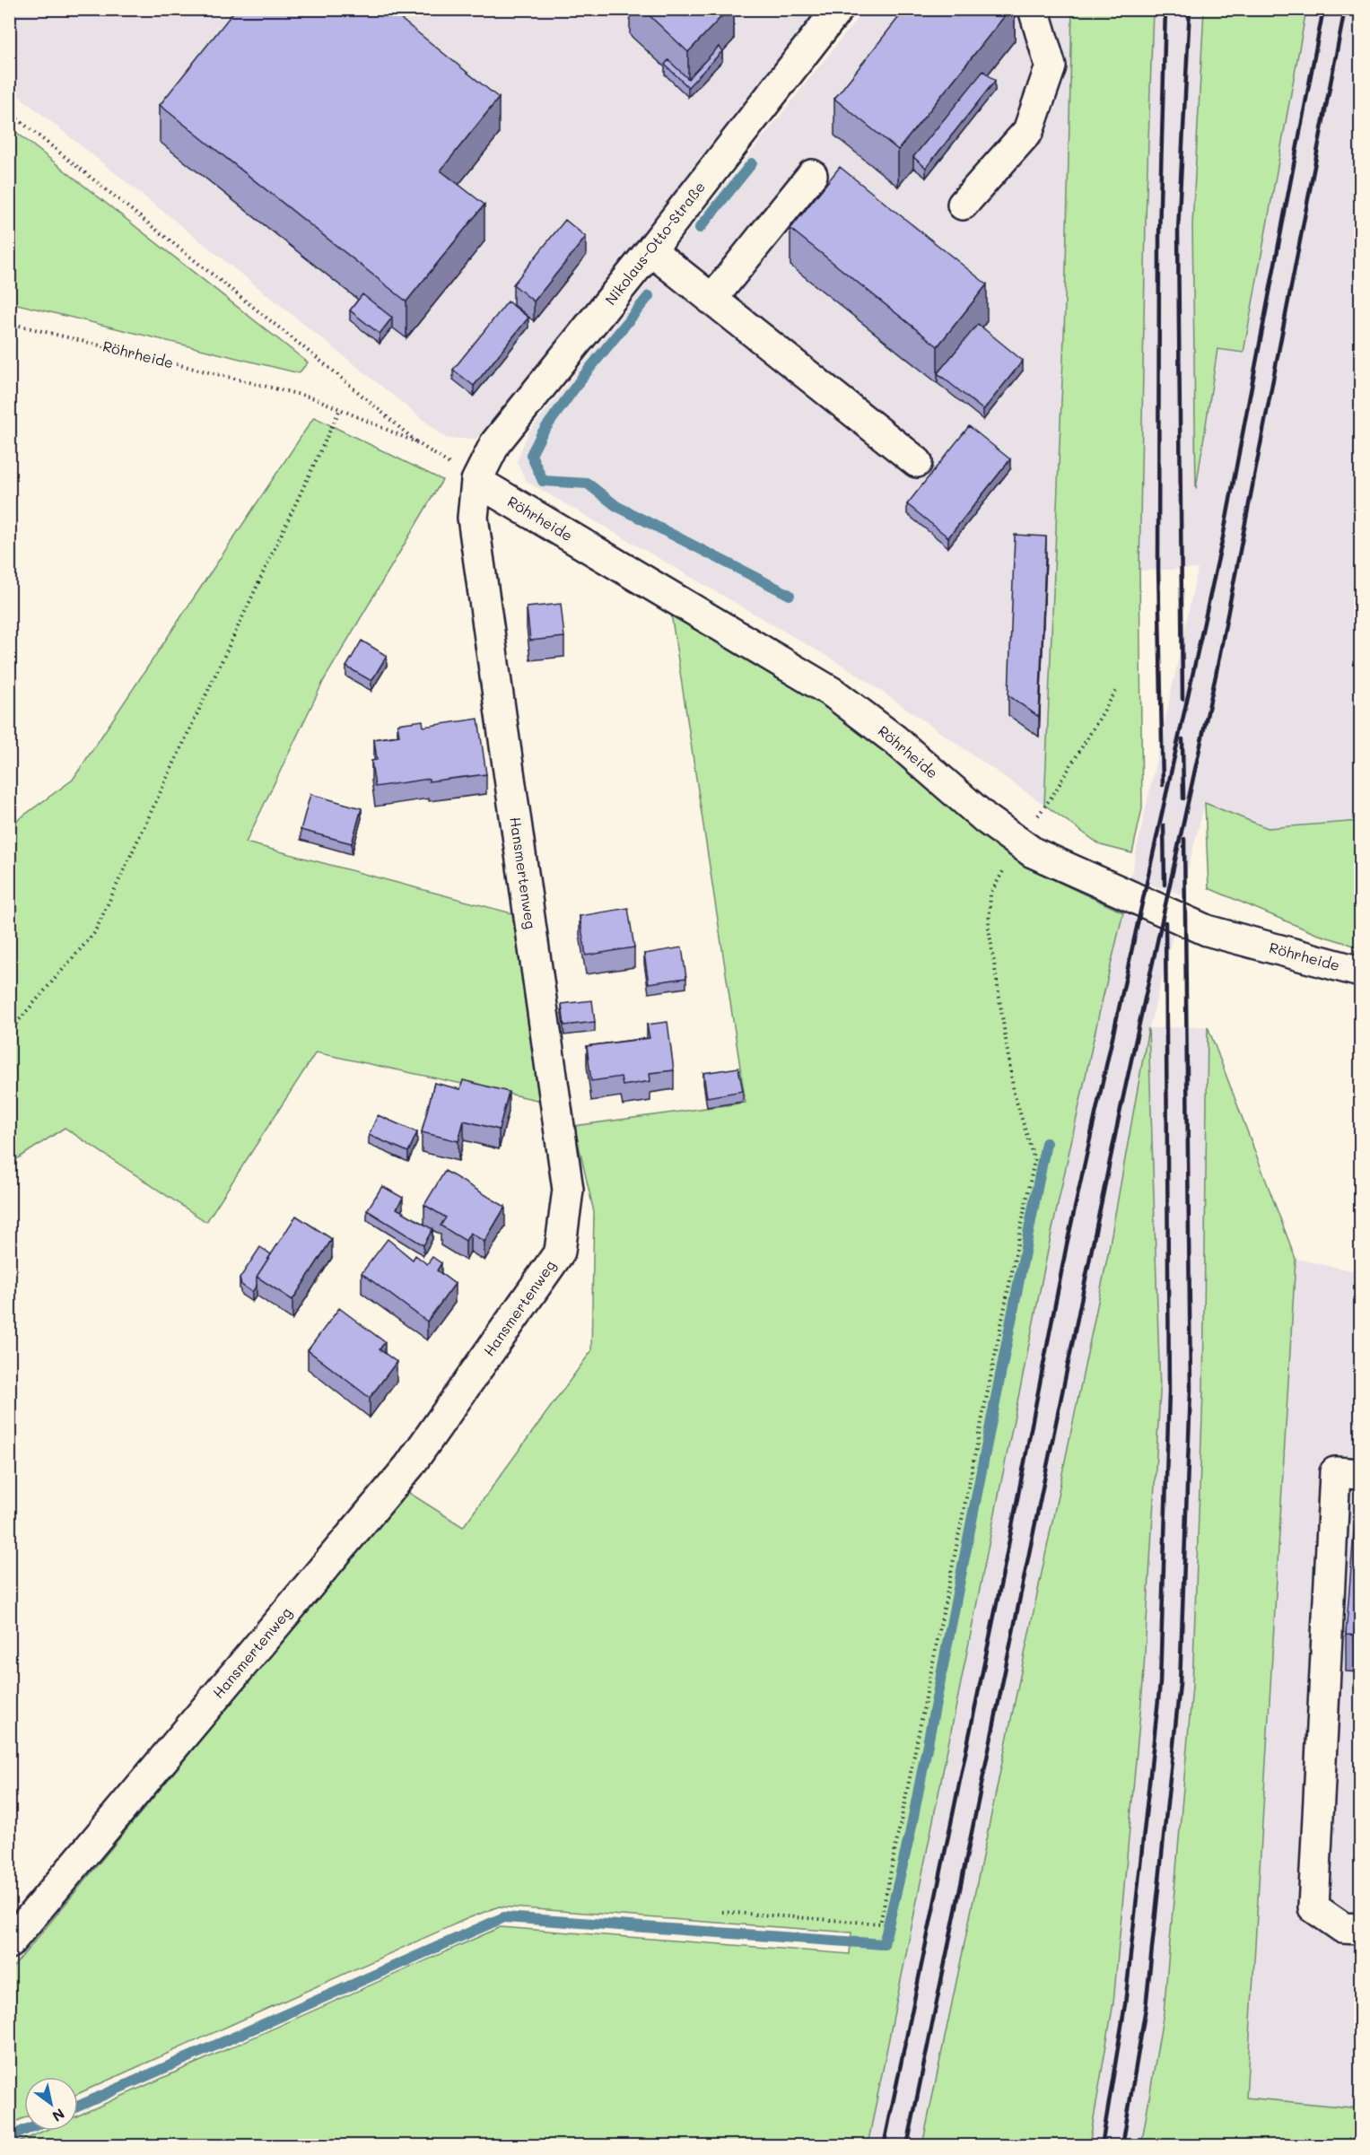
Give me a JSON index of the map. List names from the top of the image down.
{
  "streets": {
    "street": ["Nikolaus-Otto-Straße", "Röhrheide", "Hansmertenweg"]
  },
  "crossings": [
    ["Nikolaus-Otto-Straße", "Röhrheide"],
    ["Nikolaus-Otto-Straße", "Hansmertenweg"],
    ["Röhrheide", "Hansmertenweg"]
  ],
  "north": "bottom right"
}
